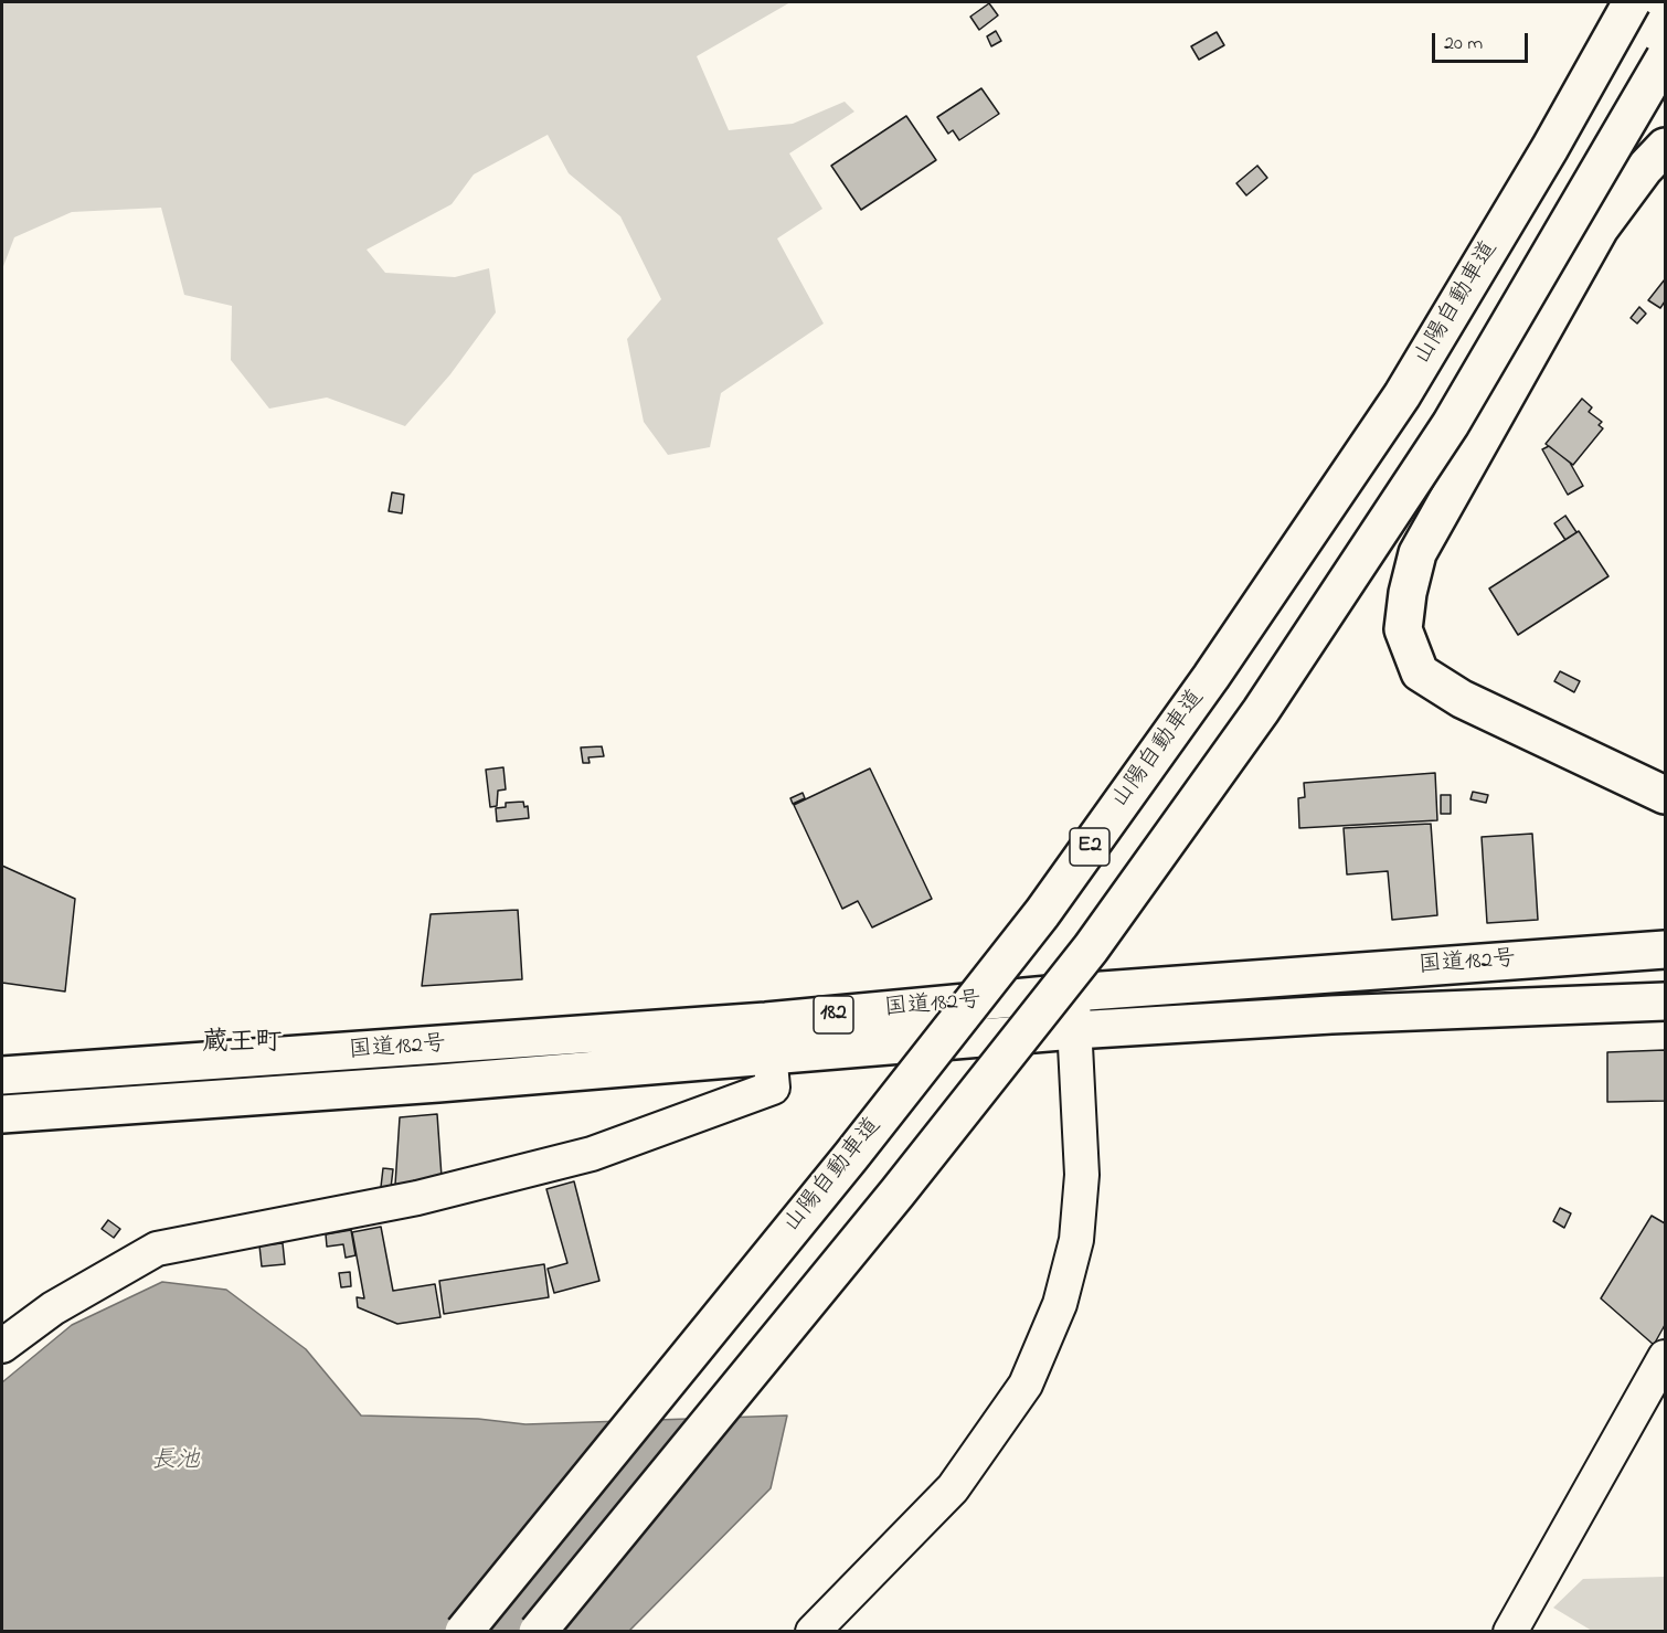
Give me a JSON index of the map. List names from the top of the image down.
{
  "streets": {
    "main road": [
      "山陽自動車道",
      "E2",
      "国道182号",
      "182"
    ]
  },
  "districts": ["蔵王町"],
  "water": ["長池"],
  "scale_bar": "20 m"
}
